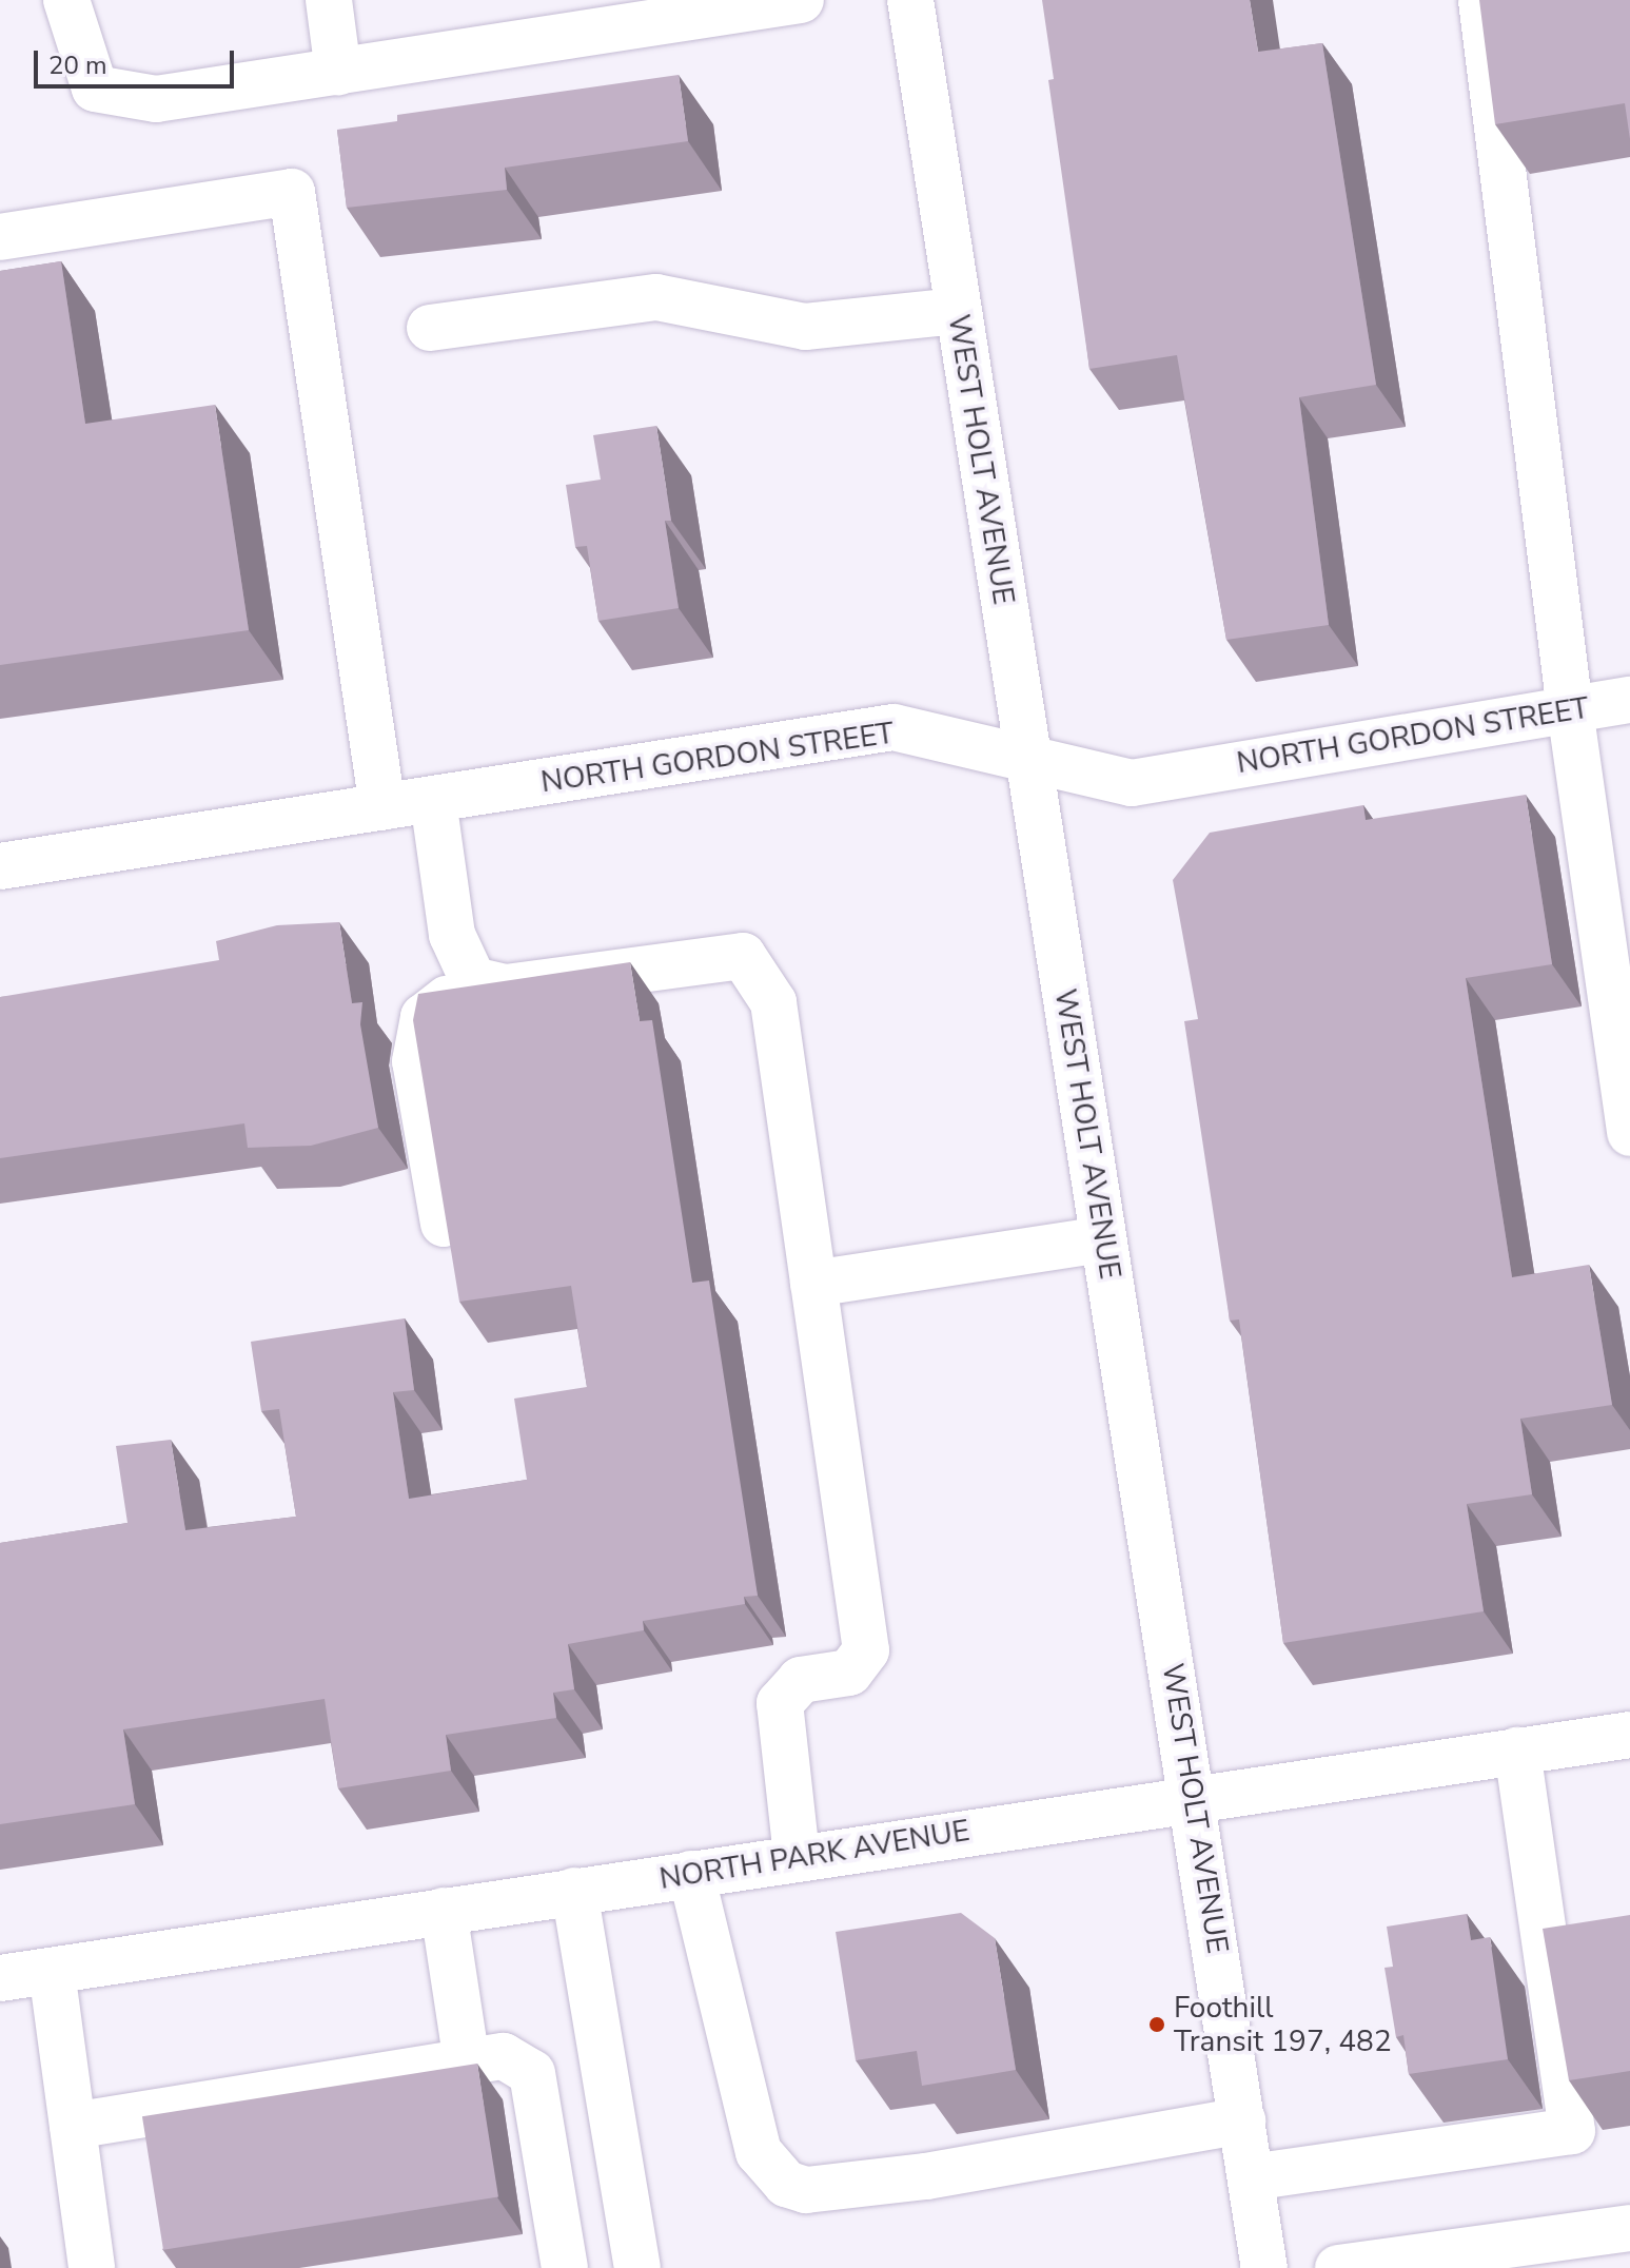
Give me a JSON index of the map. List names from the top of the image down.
{
  "streets": {
    "street": ["WEST HOLT AVENUE", "NORTH GORDON STREET", "NORTH PARK AVENUE"]
  },
  "crossings": [
    ["WEST HOLT AVENUE", "NORTH GORDON STREET"],
    ["WEST HOLT AVENUE", "NORTH PARK AVENUE"]
  ],
  "places": ["Foothill Transit 197, 482"],
  "scale_bar": "20 m"
}
